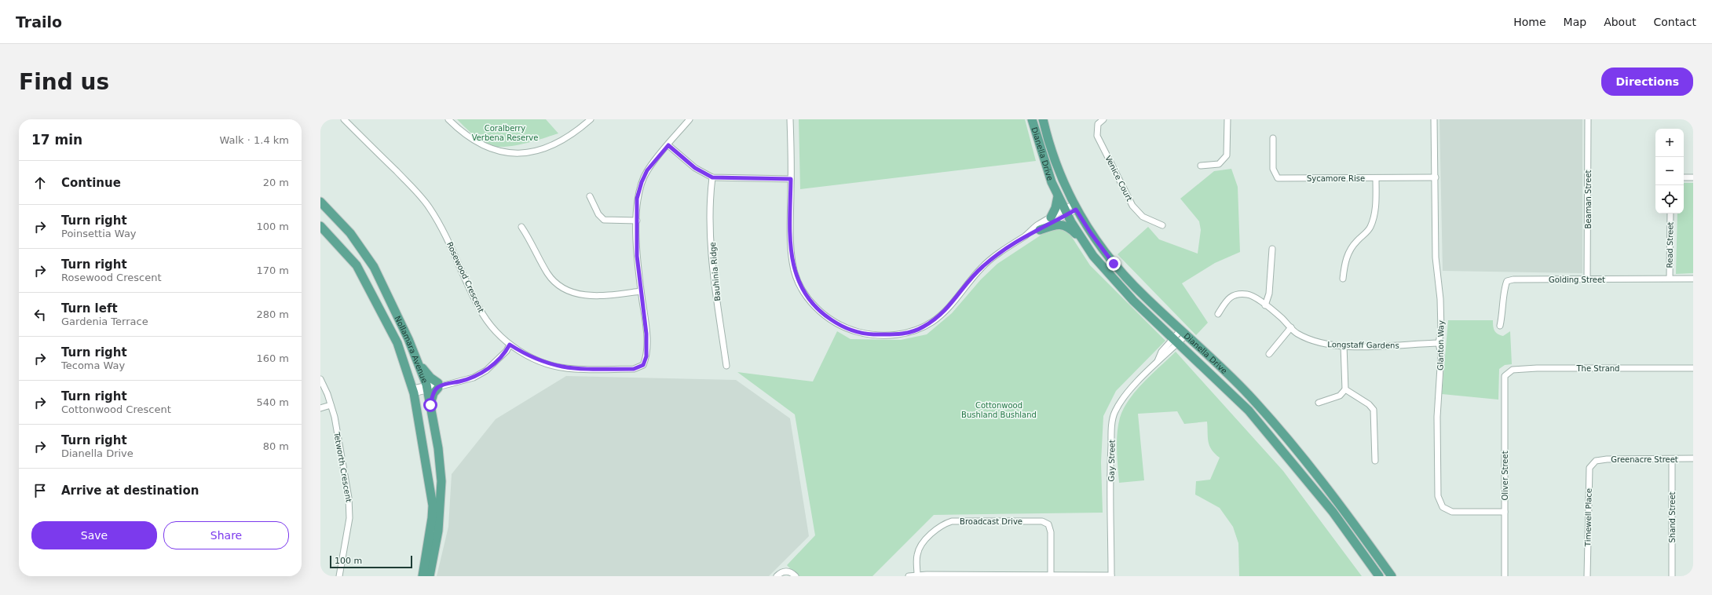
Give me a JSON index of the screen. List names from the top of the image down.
{
  "streets": {
    "main road": ["Dianella Drive", "Nollamara Avenue"],
    "street": [
      "Venice Court",
      "Sycamore Rise",
      "Beaman Street",
      "Read Street",
      "Bauhinia Ridge",
      "Rosewood Crescent",
      "Golding Street",
      "Longstaff Gardens",
      "Glanton Way",
      "The Strand",
      "Greenacre Street",
      "Gay Street",
      "Tetworth Crescent",
      "Oliver Street",
      "Timewell Place",
      "Shand Street",
      "Broadcast Drive"
    ]
  },
  "crossings": [
    ["Dianella Drive", "Gay Street"],
    ["Sycamore Rise", "Glanton Way"],
    ["Beaman Street", "Golding Street"],
    ["Read Street", "Golding Street"],
    ["Longstaff Gardens", "Glanton Way"],
    ["Glanton Way", "Oliver Street"],
    ["The Strand", "Oliver Street"],
    ["Greenacre Street", "Timewell Place"],
    ["Greenacre Street", "Shand Street"]
  ],
  "parks": ["Coralberry Verbena Reserve", "Cottonwood Bushland Bushland"],
  "scale_bar": "100 m",
  "page": {
    "header": "Trailo",
    "nav": [
      "Home",
      "Map",
      "About",
      "Contact"
    ],
    "buttons": [
      "Directions",
      ["Save", "Share"]
    ],
    "title": "Find us",
    "heading": ["17 min", "Walk · 1.4 km"],
    "map_buttons": ["+", "−"],
    "list": [
      ["Continue", "20 m"],
      ["Turn right", "Poinsettia Way", "100 m"],
      ["Turn right", "Rosewood Crescent", "170 m"],
      ["Turn left", "Gardenia Terrace", "280 m"],
      ["Turn right", "Tecoma Way", "160 m"],
      ["Turn right", "Cottonwood Crescent", "540 m"],
      ["Turn right", "Dianella Drive", "80 m"],
      "Arrive at destination"
    ],
    "scale": "100 m"
  }
}
